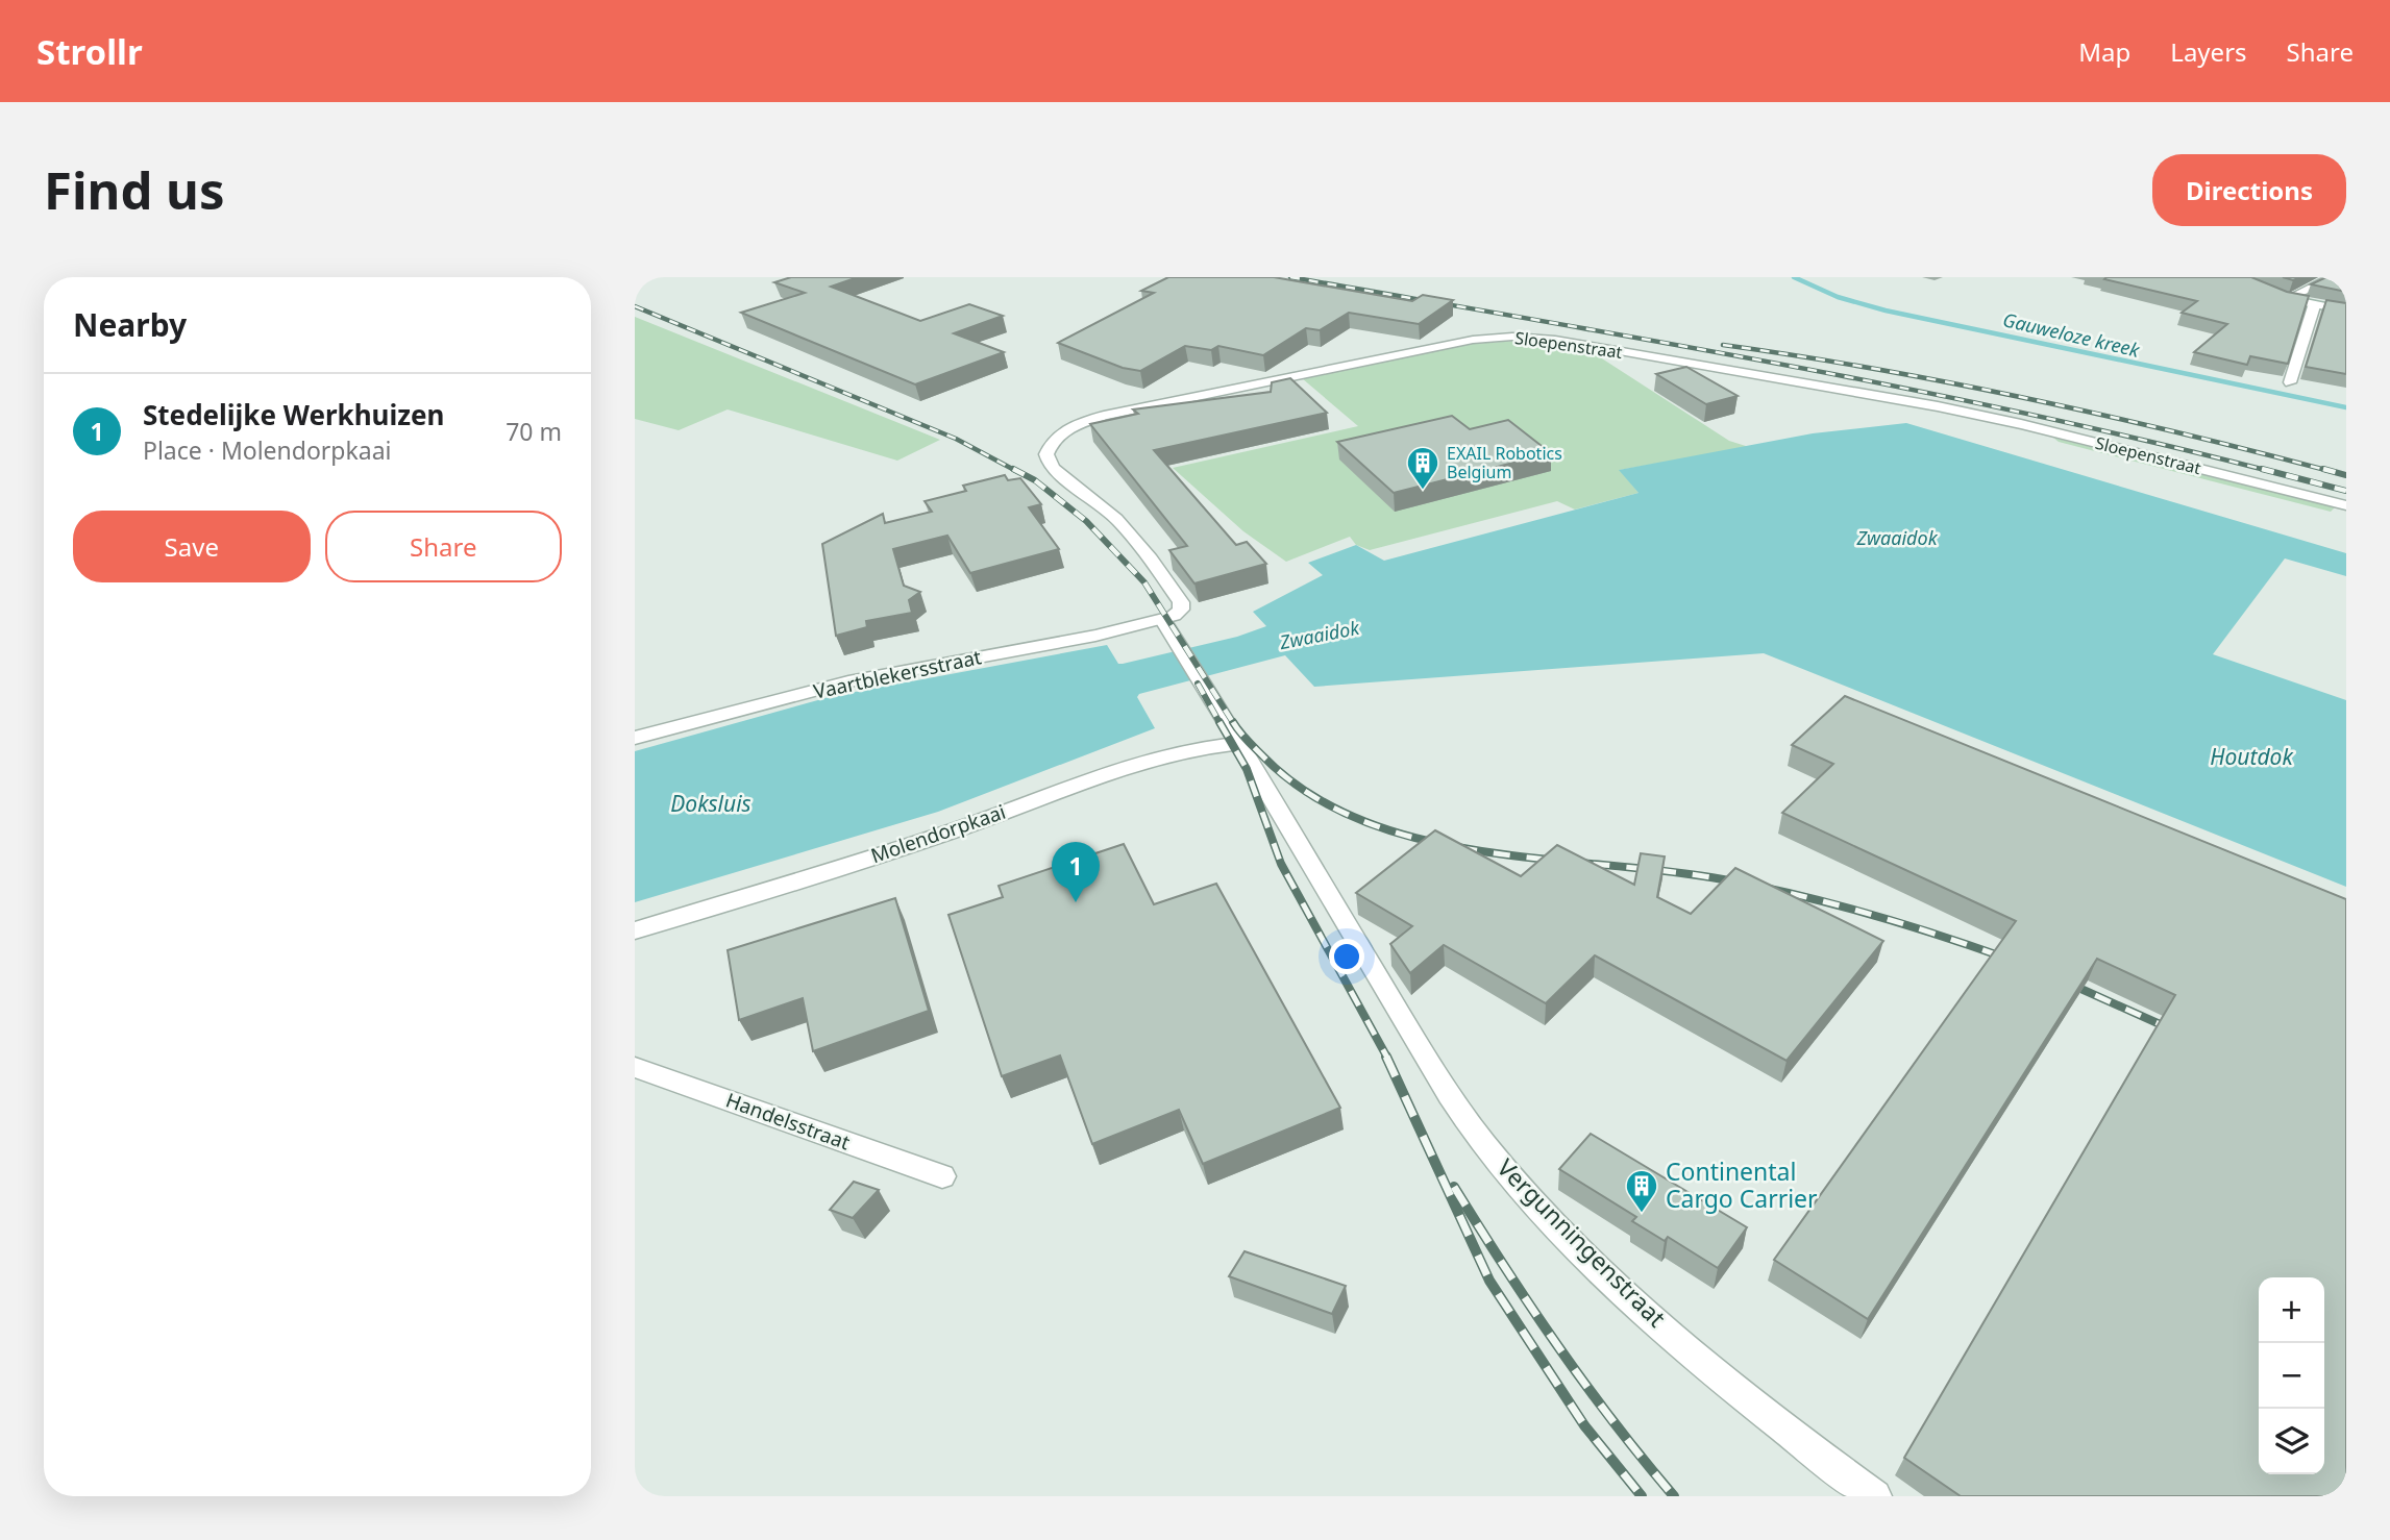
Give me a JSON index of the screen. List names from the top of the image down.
{
  "streets": {
    "street": [
      "Sloepenstraat",
      "Vaartblekersstraat",
      "Molendorpkaai",
      "Handelsstraat",
      "Vergunningenstraat"
    ]
  },
  "crossings": [
    ["Sloepenstraat", "Vaartblekersstraat"],
    ["Molendorpkaai", "Vergunningenstraat"]
  ],
  "water": [
    "Gauweloze kreek",
    "Zwaaidok",
    "Houtdok",
    "Doksluis"
  ],
  "places": {
    "building": ["EXAIL Robotics Belgium", "Continental Cargo Carrier"]
  },
  "page": {
    "header": "Strollr",
    "nav": ["Map", "Layers", "Share"],
    "buttons": [
      "Directions",
      ["Save", "Share"]
    ],
    "title": "Find us",
    "heading": "Nearby",
    "list": [
      {
        "mark": "1",
        "name": "Stedelijke Werkhuizen",
        "note": "Place · Molendorpkaai",
        "value": "70 m"
      }
    ],
    "pins": "1",
    "map_buttons": ["+", "−"]
  }
}
